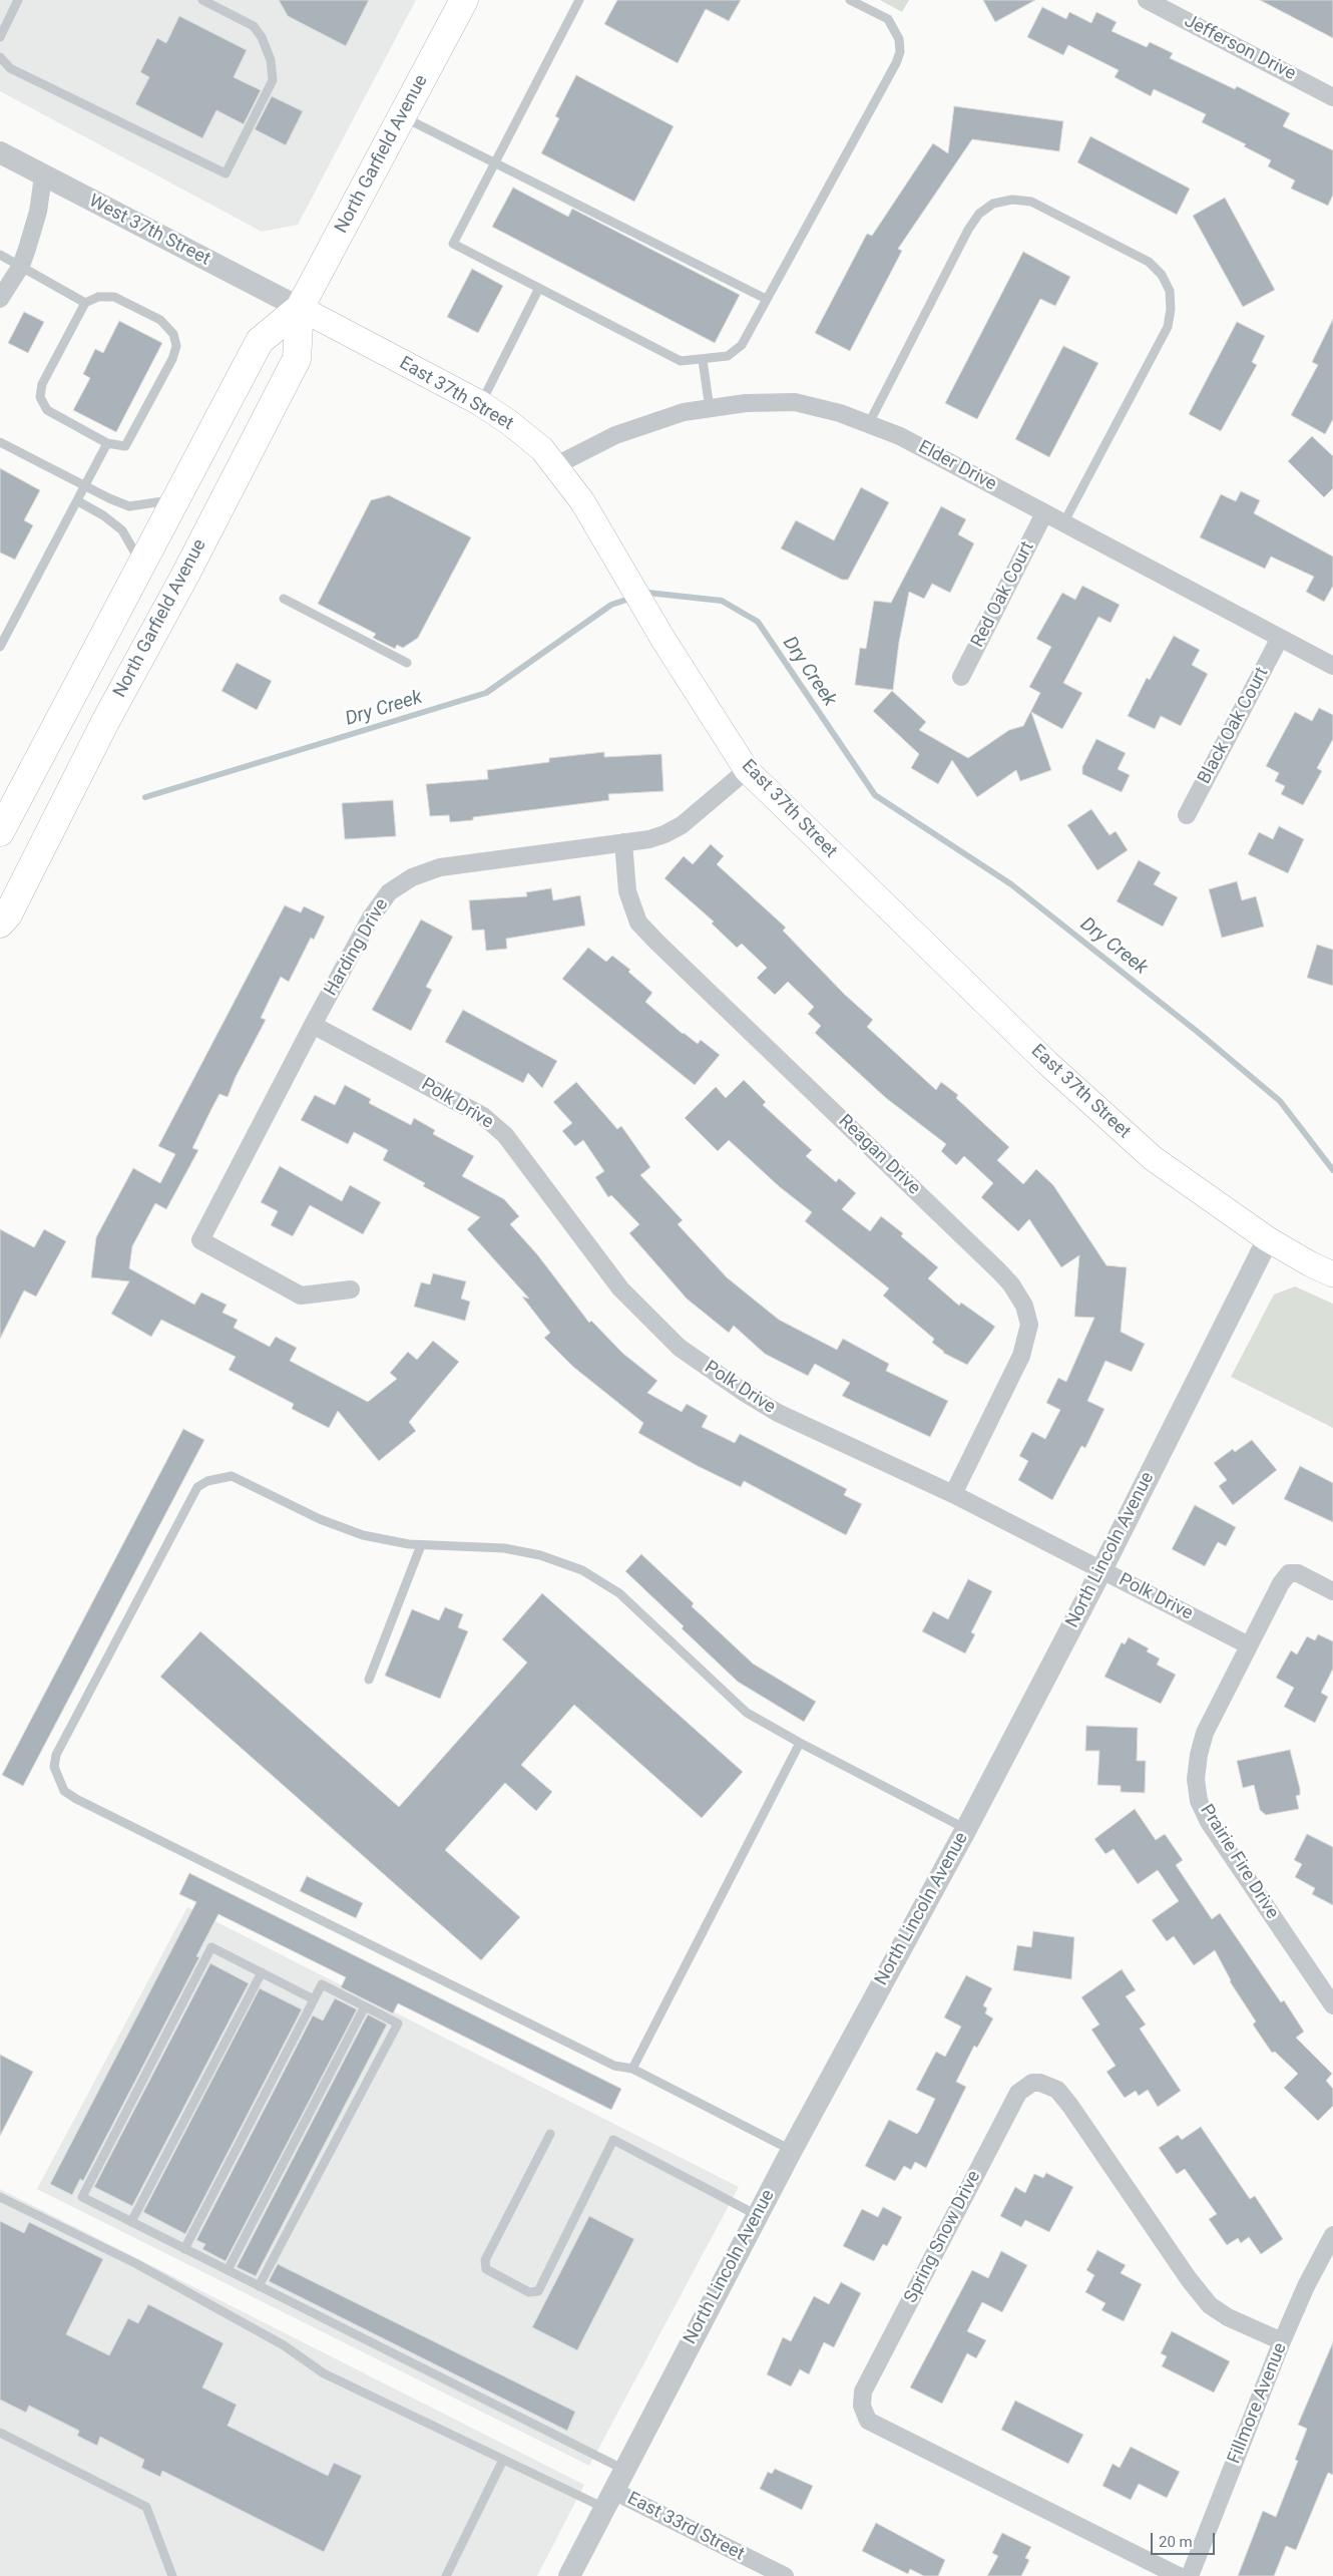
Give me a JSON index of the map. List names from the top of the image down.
{
  "streets": {
    "highway": ["North Garfield Avenue"],
    "main road": ["East 37th Street"],
    "street": [
      "Jefferson Drive",
      "West 37th Street",
      "Elder Drive",
      "Red Oak Court",
      "Black Oak Court",
      "Harding Drive",
      "Polk Drive",
      "Reagan Drive",
      "North Lincoln Avenue",
      "Prairie Fire Drive",
      "Spring Snow Drive",
      "Fillmore Avenue",
      "East 33rd Street"
    ]
  },
  "crossings": [
    ["North Garfield Avenue", "West 37th Street"],
    ["North Garfield Avenue", "East 37th Street"],
    ["West 37th Street", "East 37th Street"],
    ["East 37th Street", "Elder Drive"],
    ["East 37th Street", "Harding Drive"],
    ["East 37th Street", "North Lincoln Avenue"],
    ["Elder Drive", "Red Oak Court"],
    ["Elder Drive", "Black Oak Court"],
    ["Harding Drive", "Polk Drive"],
    ["Harding Drive", "Reagan Drive"],
    ["Polk Drive", "Reagan Drive"],
    ["Polk Drive", "North Lincoln Avenue"],
    ["Polk Drive", "Prairie Fire Drive"],
    ["North Lincoln Avenue", "East 33rd Street"],
    ["Spring Snow Drive", "Fillmore Avenue"]
  ],
  "water": ["Dry Creek"],
  "scale_bar": "20 m"
}
